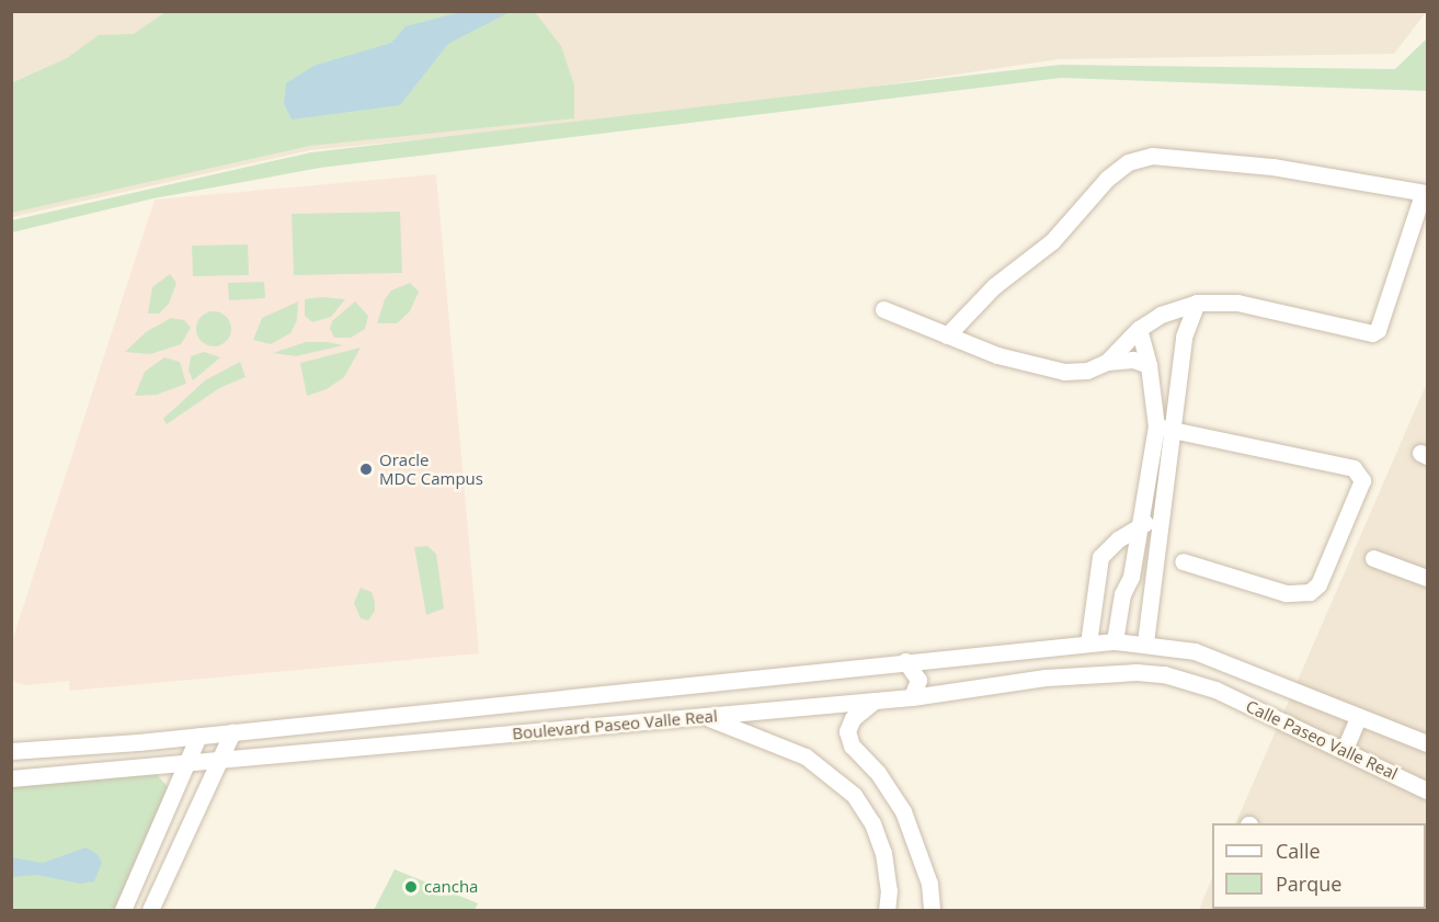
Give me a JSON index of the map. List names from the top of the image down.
{
  "streets": {
    "street": ["Boulevard Paseo Valle Real", "Calle Paseo Valle Real"]
  },
  "crossings": [
    ["Boulevard Paseo Valle Real", "Calle Paseo Valle Real"]
  ],
  "places": ["Oracle MDC Campus", "cancha"],
  "legend": ["Calle", "Parque"]
}
